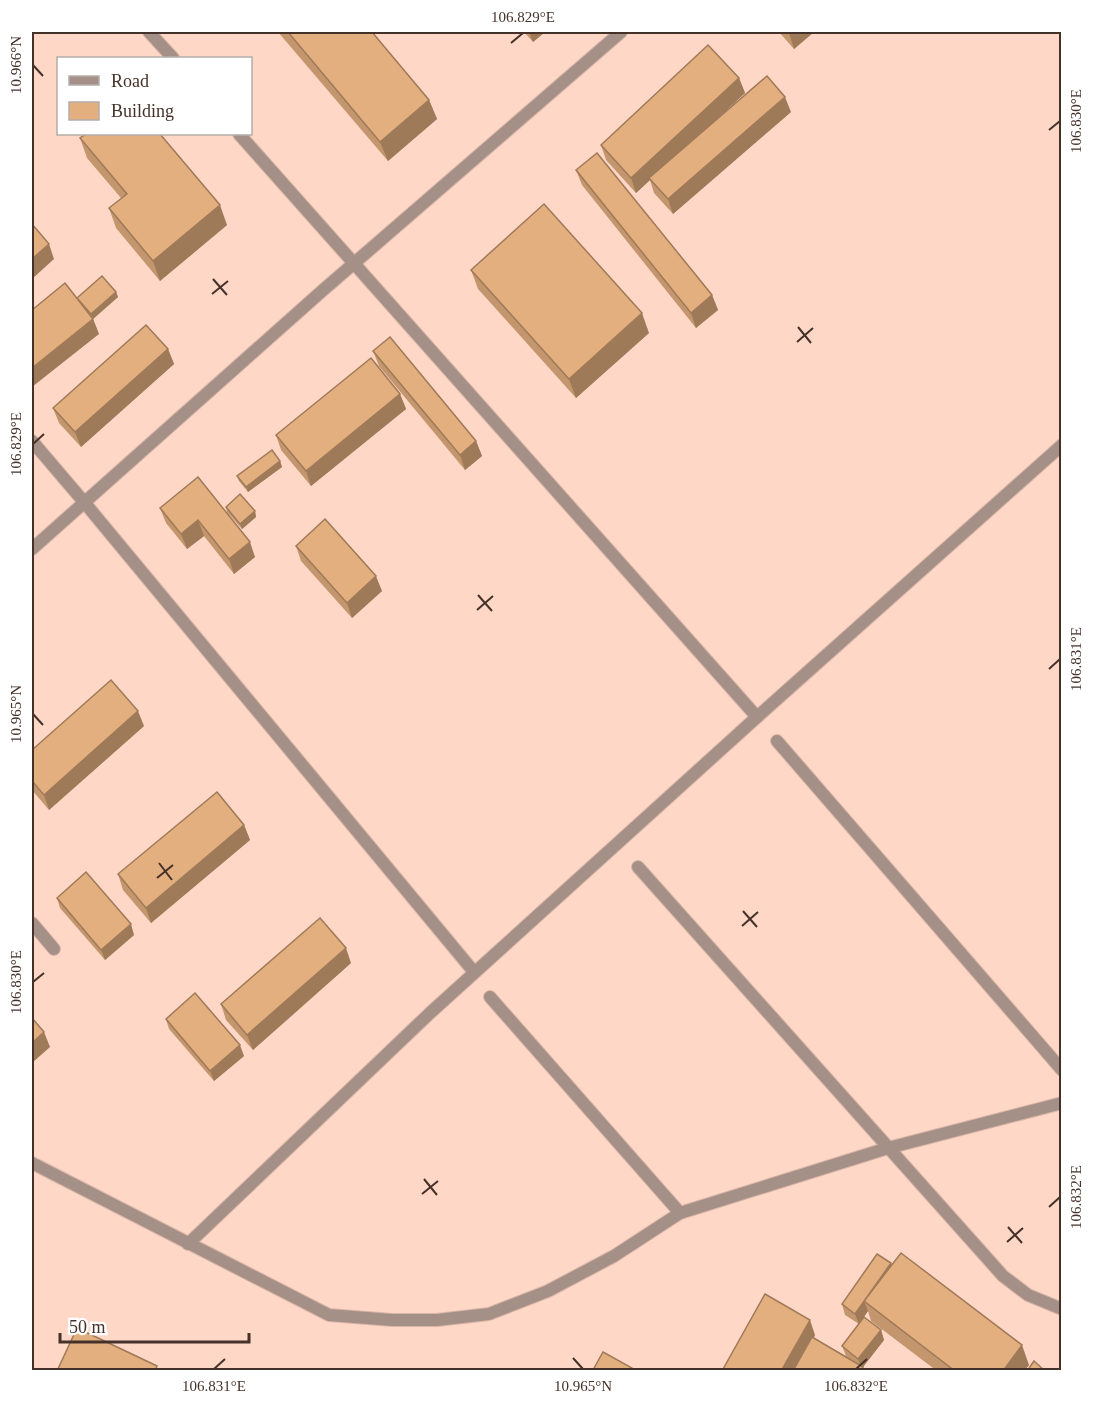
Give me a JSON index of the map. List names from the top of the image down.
{
  "legend": ["Road", "Building"],
  "scale_bar": "50 m",
  "coordinates": [
    "106.829°E",
    "10.966°N",
    "106.830°E",
    "106.831°E",
    "10.965°N",
    "106.832°E"
  ]
}
